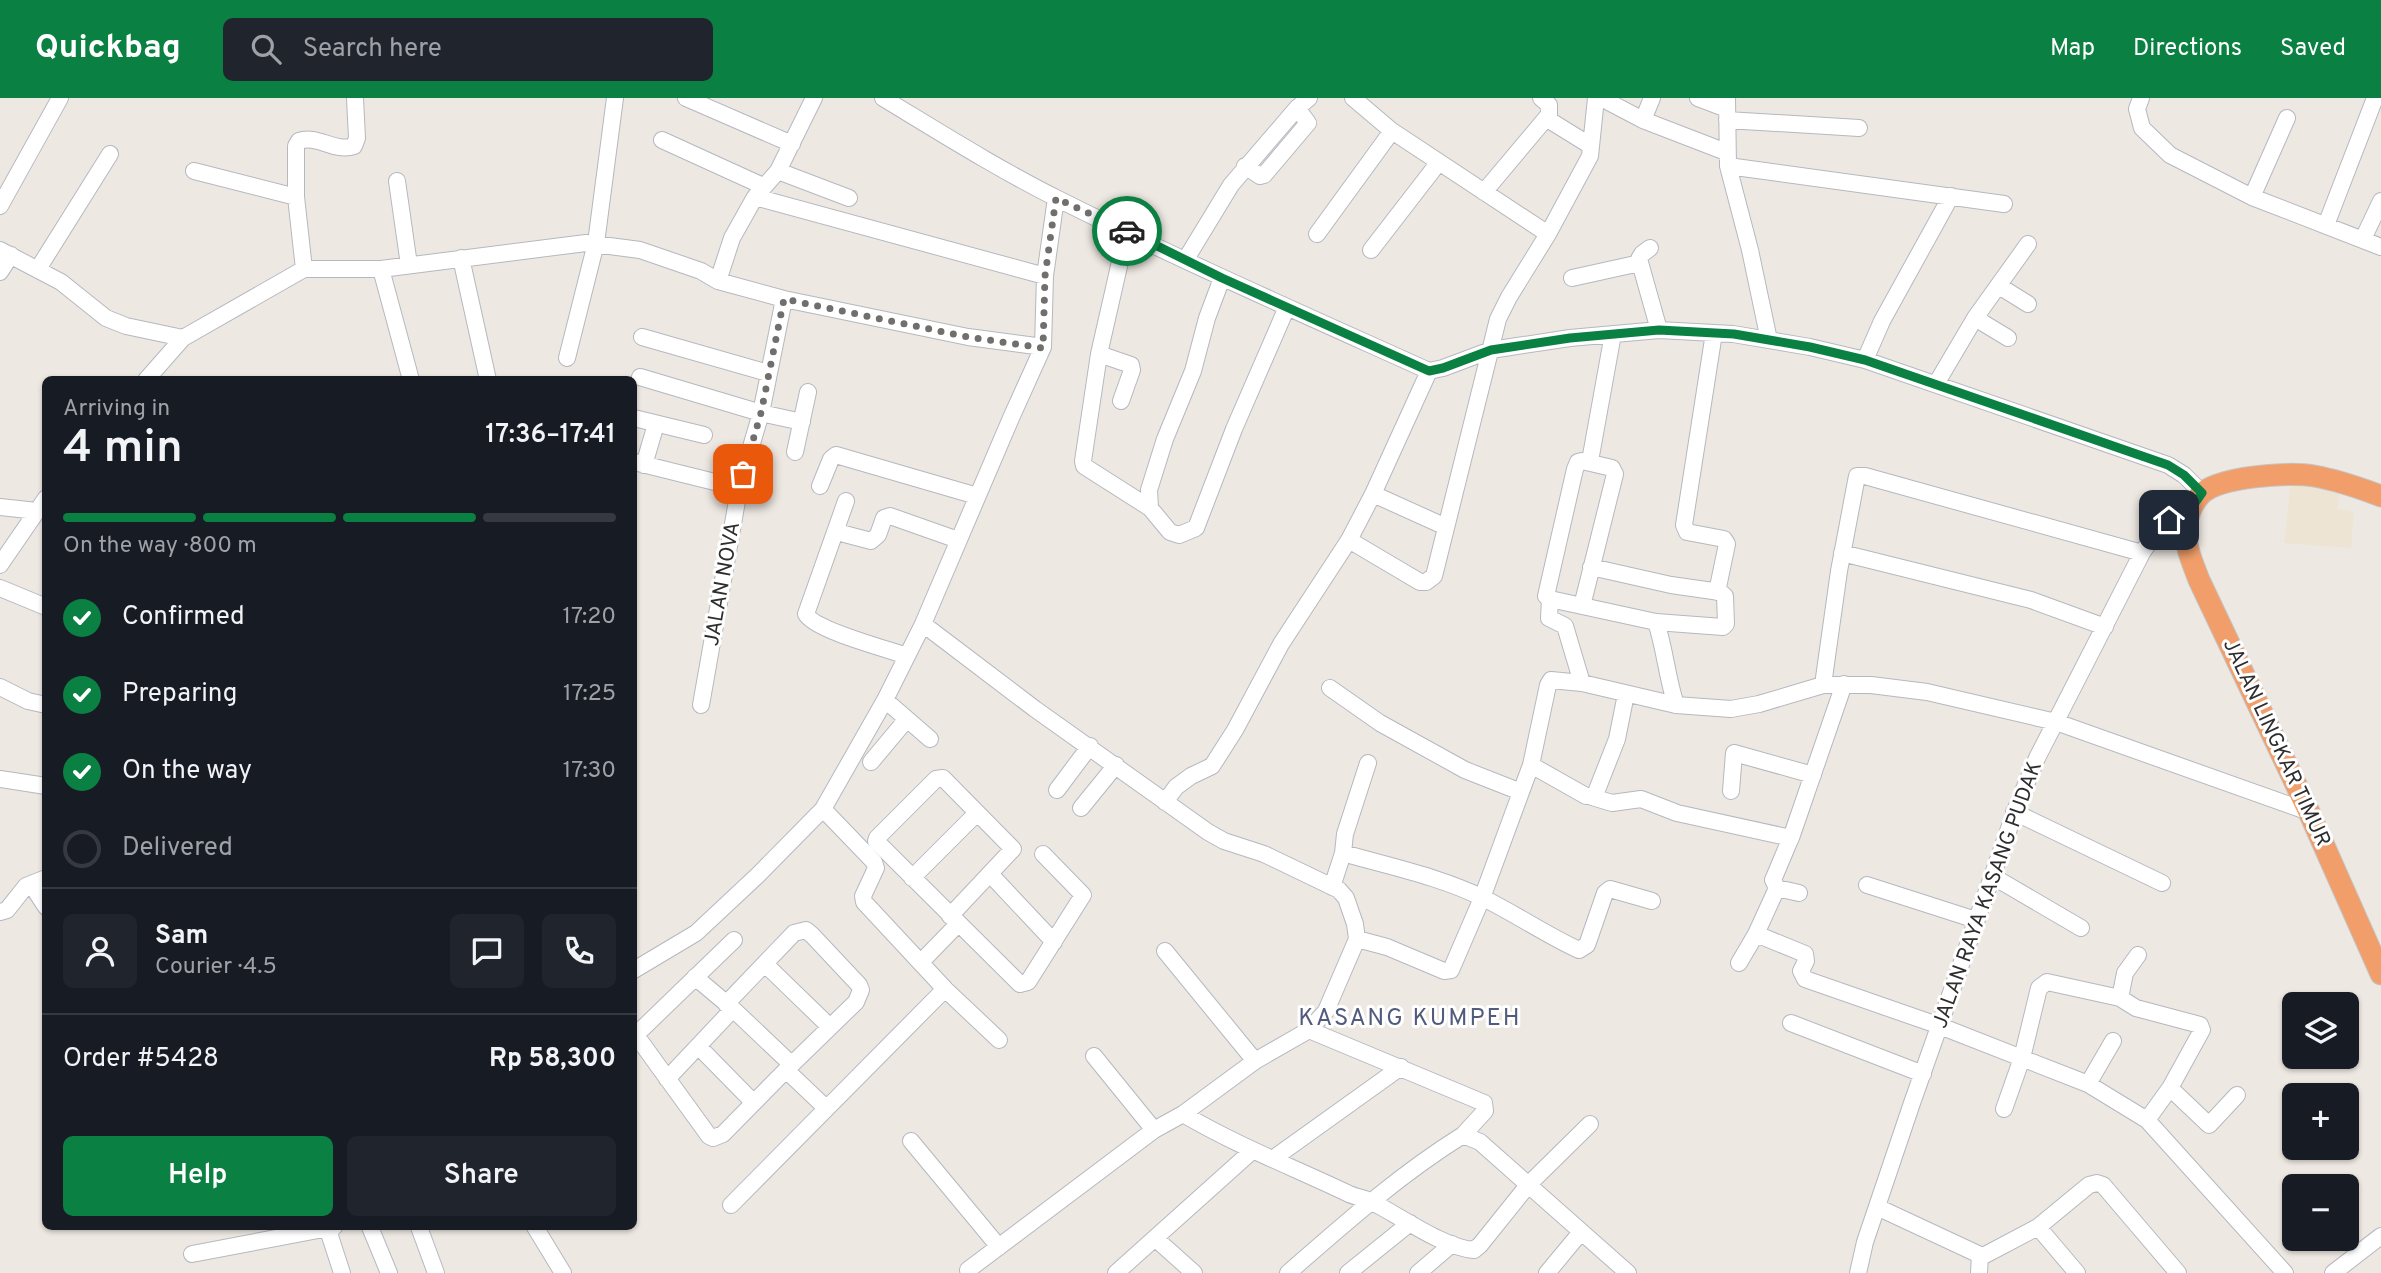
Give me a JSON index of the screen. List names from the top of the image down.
{
  "streets": {
    "highway": ["JALAN LINGKAR TIMUR"],
    "street": ["JALAN NOVA", "JALAN RAYA KASANG PUDAK"]
  },
  "crossings": [
    ["JALAN LINGKAR TIMUR", "JALAN RAYA KASANG PUDAK"]
  ],
  "districts": ["KASANG KUMPEH"],
  "page": {
    "header": "Quickbag",
    "search": "Search here",
    "nav": ["Map", "Directions", "Saved"],
    "heading": ["4 min", "Arriving in", "17:36–17:41"],
    "panel": [
      "Sam",
      "Courier · 4.5",
      "Order #5428",
      "Rp 58,300"
    ],
    "bar": "On the way · 800 m",
    "list": [
      ["Confirmed", "17:20"],
      ["Preparing", "17:25"],
      ["On the way", "17:30"],
      "Delivered"
    ],
    "map_buttons": ["+", "−"],
    "buttons": ["Help", "Share"]
  }
}
